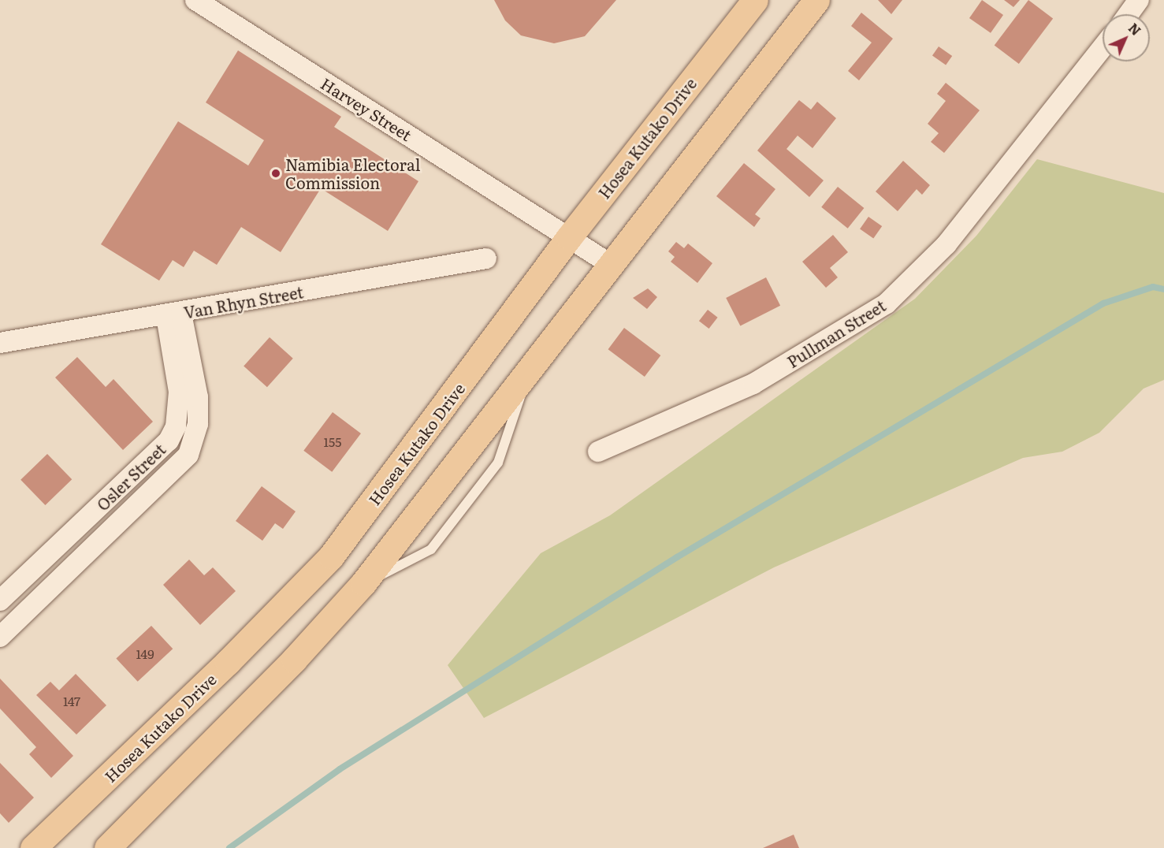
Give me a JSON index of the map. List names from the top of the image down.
{
  "streets": {
    "main road": ["Hosea Kutako Drive"],
    "street": [
      "Harvey Street",
      "Van Rhyn Street",
      "Pullman Street",
      "Osler Street"
    ]
  },
  "crossings": [
    ["Harvey Street", "Hosea Kutako Drive"],
    ["Van Rhyn Street", "Osler Street"]
  ],
  "places": ["Namibia Electoral Commission"],
  "house_numbers": ["155", "149", "147"],
  "north": "top right"
}
